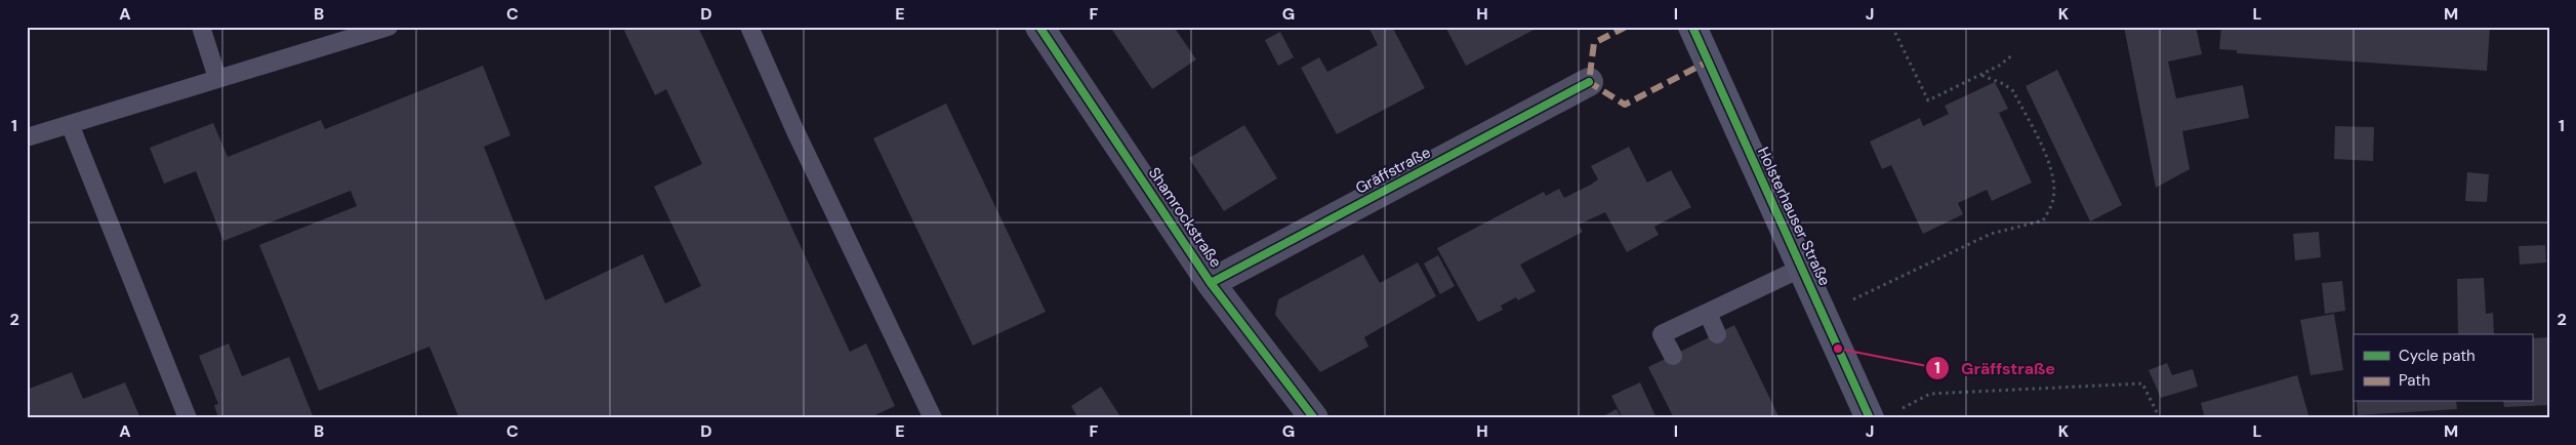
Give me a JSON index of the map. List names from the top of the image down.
{
  "streets": {
    "main road": ["Holsterhauser Straße"],
    "street": ["Gräffstraße", "Shamrockstraße"]
  },
  "crossings": [
    ["Gräffstraße", "Shamrockstraße"]
  ],
  "places": ["Gräffstraße"],
  "legend": ["Cycle path", "Path"],
  "grid": {
    "columns": [
      "A",
      "B",
      "C",
      "D",
      "E",
      "F",
      "G",
      "H",
      "I",
      "J",
      "K",
      "L",
      "M"
    ],
    "rows": ["1", "2"]
  }
}
